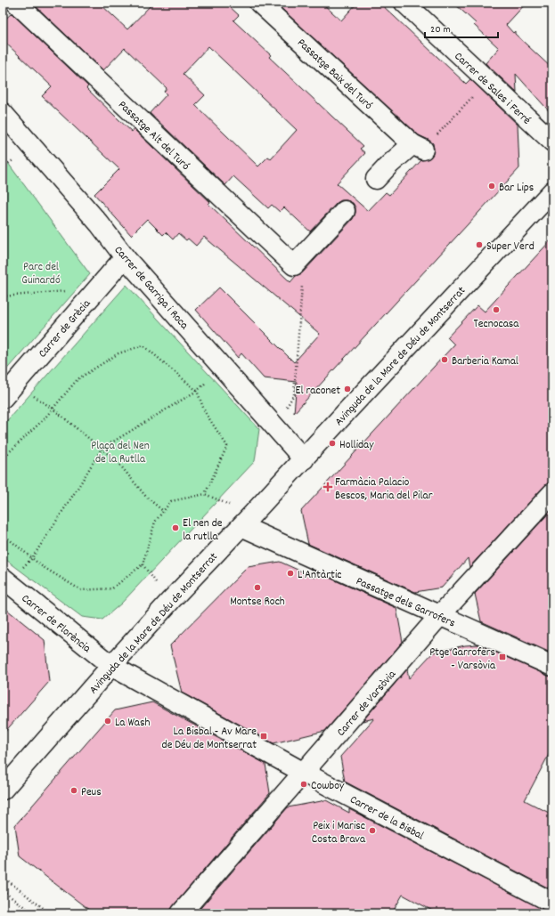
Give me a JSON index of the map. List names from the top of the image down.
{
  "streets": {
    "street": [
      "Passatge Baix del Turó",
      "Carrer de Sales i Ferré",
      "Passatge Alt del Turó",
      "Carrer de Garriga i Roca",
      "Carrer de Grècia",
      "Avinguda de la Mare de Déu de Montserrat",
      "Passatge dels Garrofers",
      "Carrer de Florència",
      "Carrer de Varsòvia",
      "Carrer de la Bisbal"
    ]
  },
  "crossings": [
    ["Carrer de Garriga i Roca", "Carrer de Grècia"],
    ["Carrer de Garriga i Roca", "Avinguda de la Mare de Déu de Montserrat"],
    ["Avinguda de la Mare de Déu de Montserrat", "Passatge dels Garrofers"],
    ["Avinguda de la Mare de Déu de Montserrat", "Carrer de Florència"],
    ["Avinguda de la Mare de Déu de Montserrat", "Carrer de la Bisbal"],
    ["Passatge dels Garrofers", "Carrer de Varsòvia"],
    ["Carrer de Florència", "Carrer de la Bisbal"],
    ["Carrer de Varsòvia", "Carrer de la Bisbal"]
  ],
  "parks": ["Parc del Guinardó", "Plaça del Nen de la Rutlla"],
  "places": {
    "other": [
      "Bar Lips",
      "Super Verd",
      "Tecnocasa",
      "Barberia Kamal",
      "El raconet",
      "Holliday",
      "El nen de la rutlla",
      "L'Antàrtic",
      "Montse Roch",
      "La Wash",
      "Cowboy",
      "Peus",
      "Peix i Marisc Costa Brava"
    ],
    "health": ["Farmàcia Palacio Bescos, Maria del Pilar"],
    "transit": ["Ptge Garrofers - Varsòvia", "La Bisbal - Av Mare de Déu de Montserrat"]
  },
  "scale_bar": "20 m"
}
